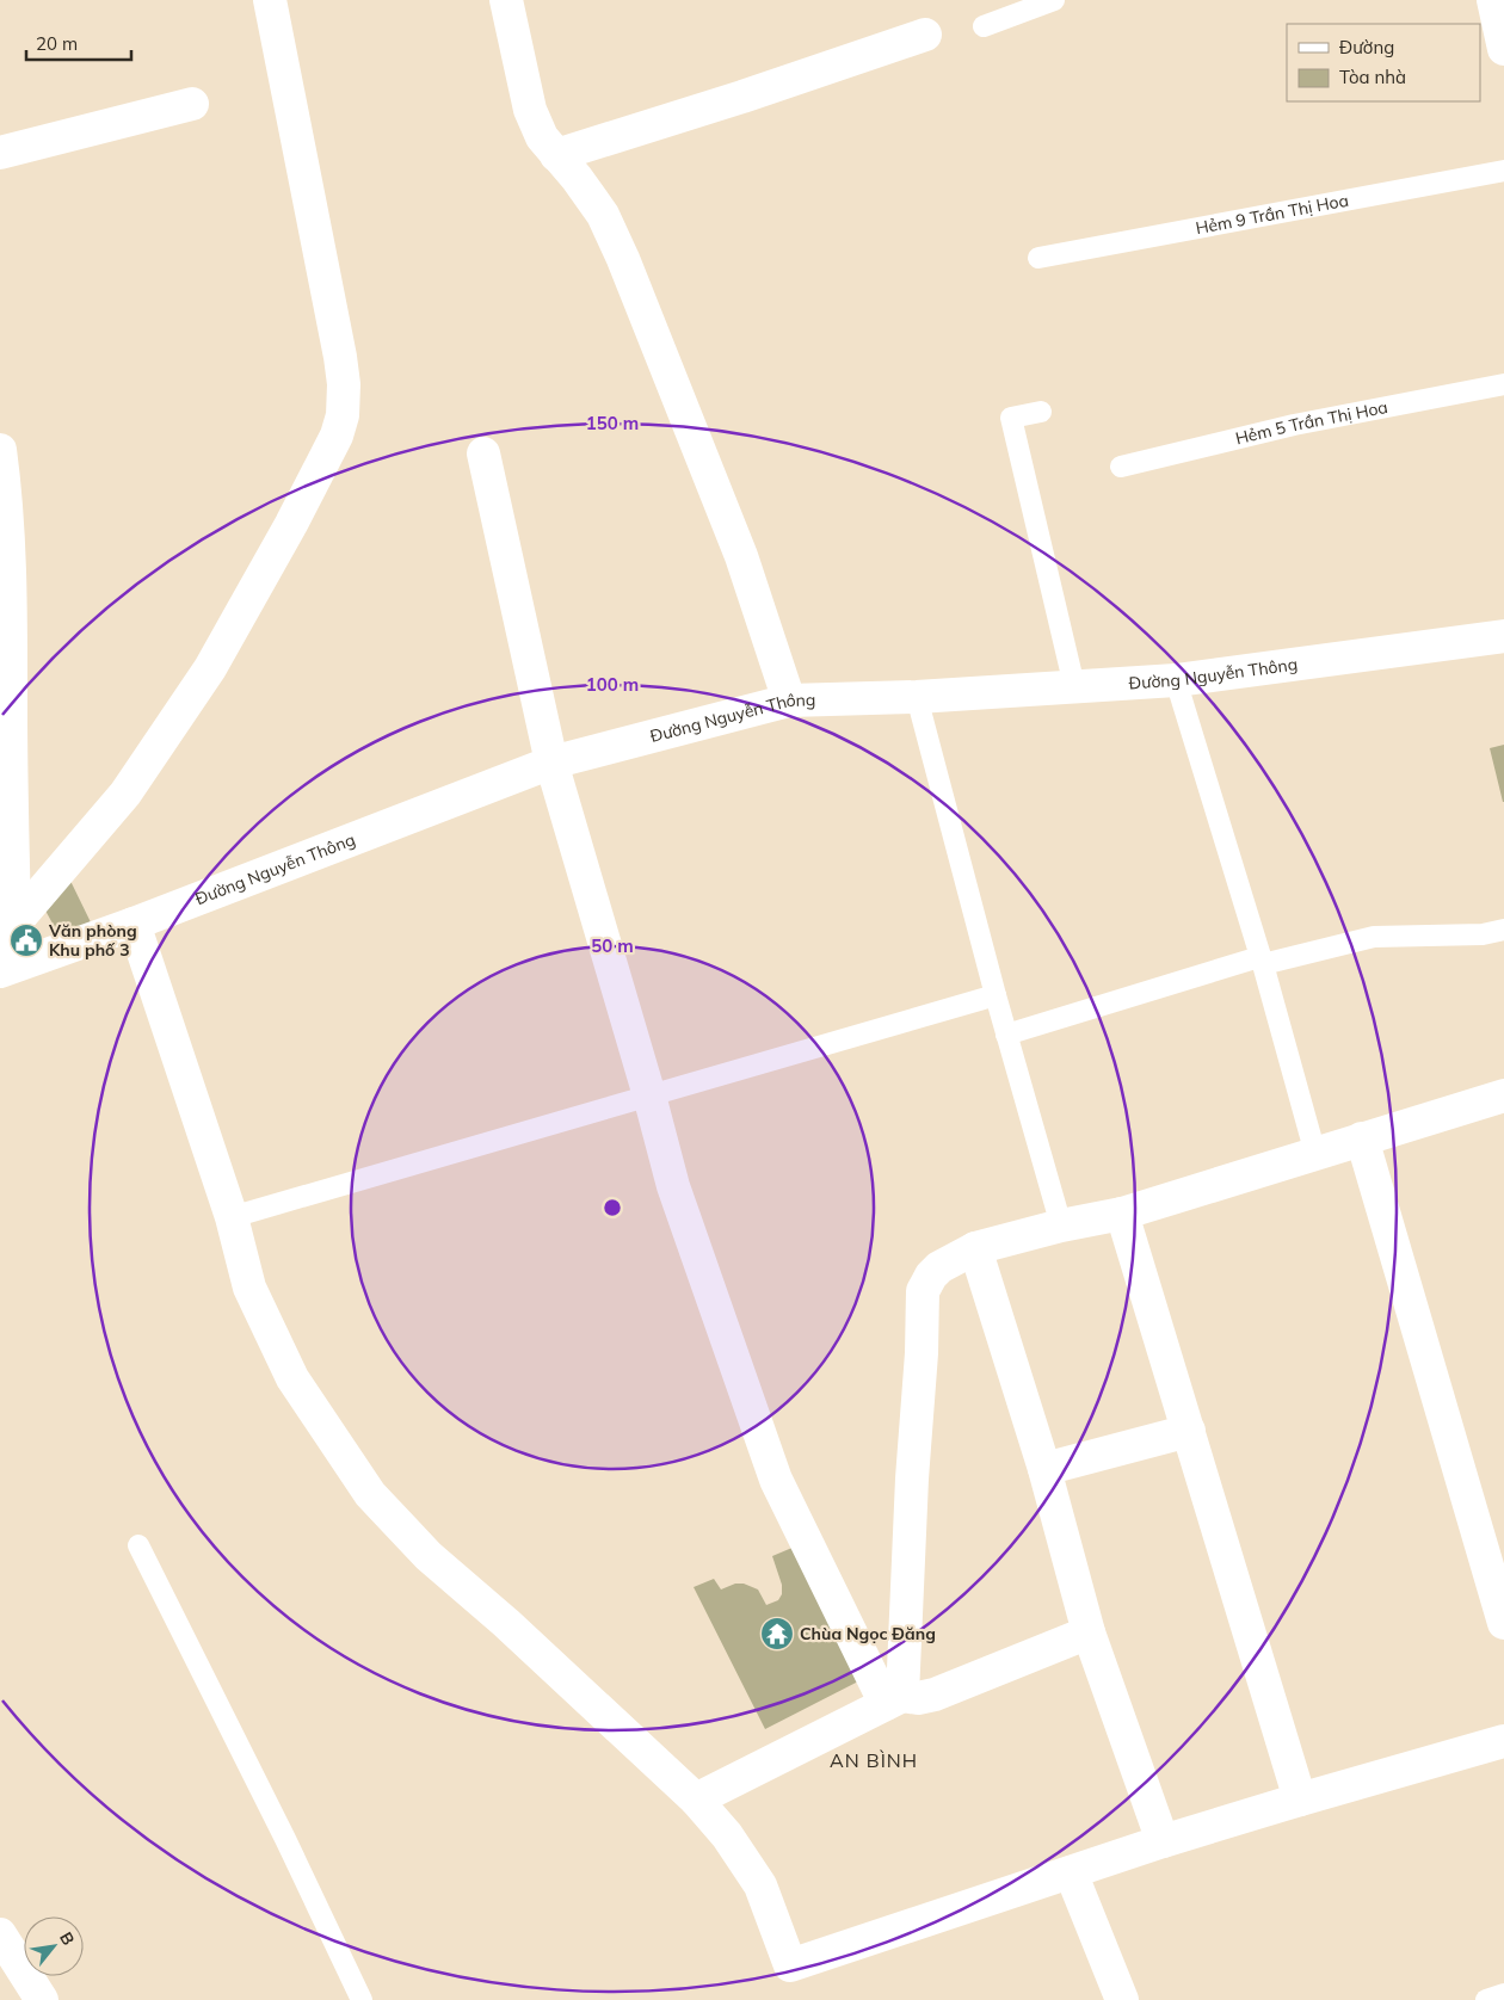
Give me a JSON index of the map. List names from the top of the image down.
{
  "streets": {
    "street": ["Đường Nguyễn Thông"],
    "lane": ["Hẻm 9 Trần Thị Hoa", "Hẻm 5 Trần Thị Hoa"]
  },
  "districts": ["AN BÌNH"],
  "places": {
    "public building": ["Văn phòng Khu phố 3"],
    "temple": ["Chùa Ngọc Đăng"]
  },
  "legend": ["Đường", "Tòa nhà"],
  "scale_bar": "20 m",
  "north": "top right",
  "rings": ["150 m", "100 m", "50 m"]
}
